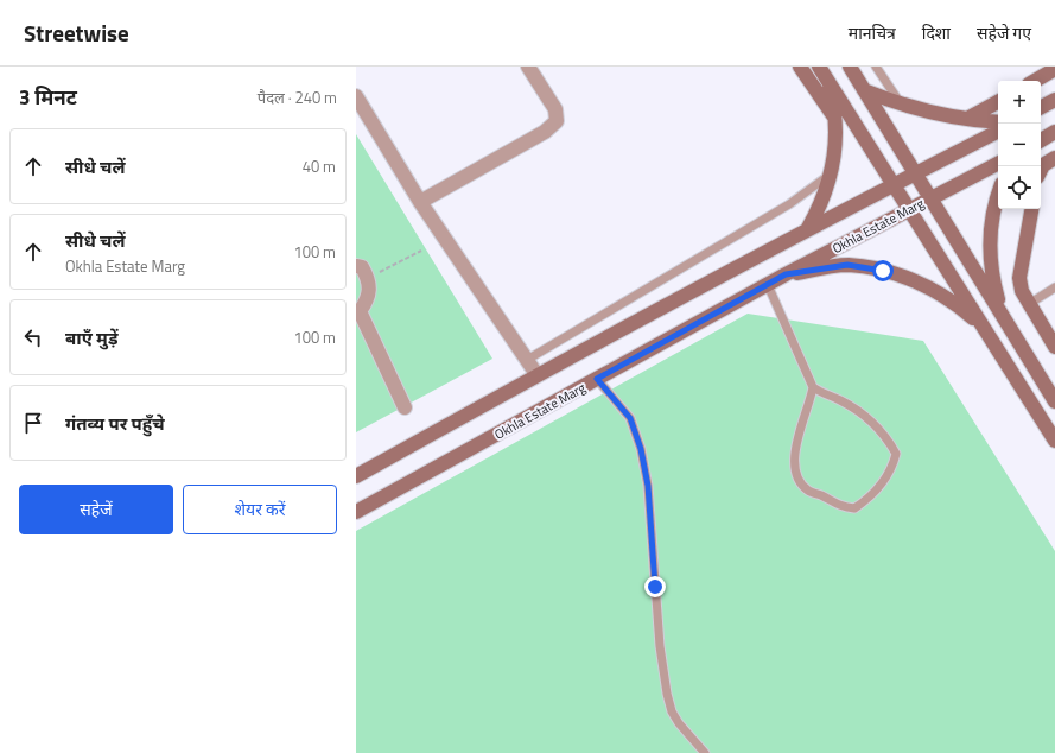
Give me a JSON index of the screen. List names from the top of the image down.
{
  "streets": {
    "main road": ["Okhla Estate Marg"]
  },
  "page": {
    "header": "Streetwise",
    "nav": ["मानचित्र", "दिशा", "सहेजे गए"],
    "heading": ["3 मिनट", "पैदल · 240 m"],
    "map_buttons": ["+", "−"],
    "list": [
      ["सीधे चलें", "40 m"],
      ["सीधे चलें", "Okhla Estate Marg", "100 m"],
      ["बाएँ मुड़ें", "100 m"],
      "गंतव्य पर पहुँचे"
    ],
    "buttons": ["सहेजें", "शेयर करें"]
  }
}
